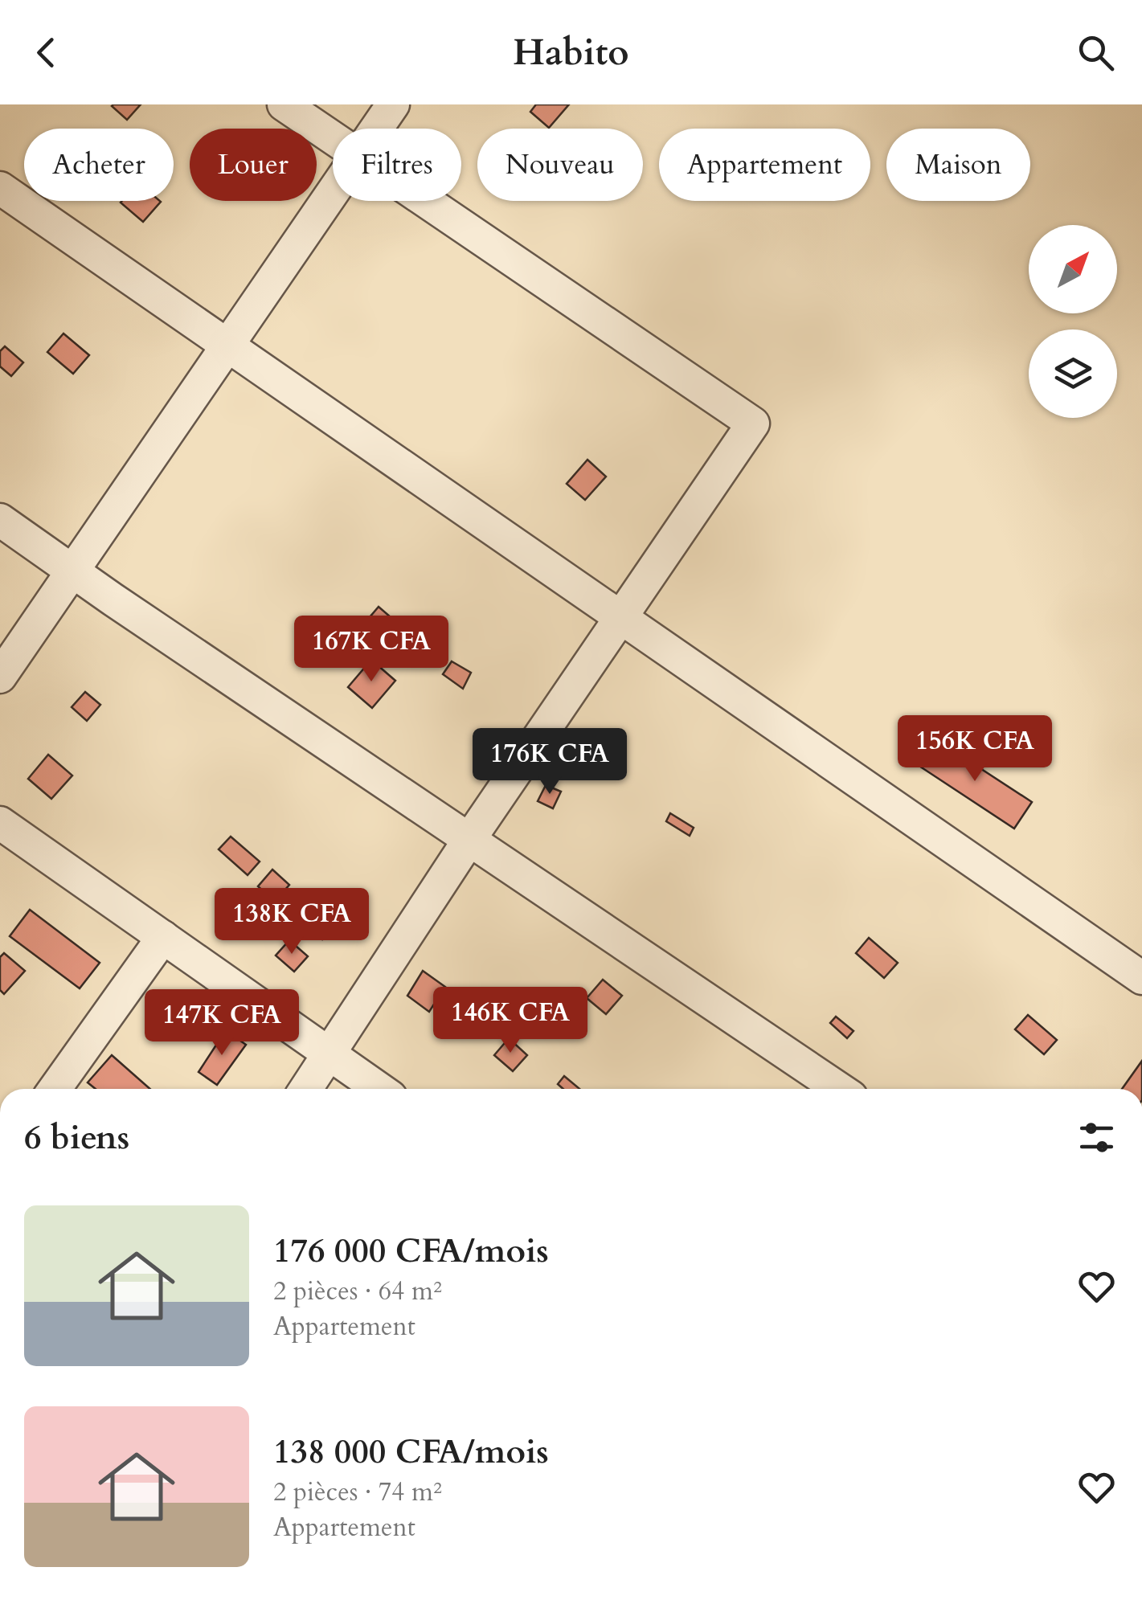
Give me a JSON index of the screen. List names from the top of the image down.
{
  "north": "top right",
  "page": {
    "header": "Habito",
    "chip": [
      "Acheter",
      "Louer",
      "Filtres",
      "Nouveau",
      "Appartement",
      "Maison"
    ],
    "price": [
      "167K CFA",
      "156K CFA",
      "176K CFA",
      "138K CFA",
      "146K CFA",
      "147K CFA"
    ],
    "heading": "6 biens",
    "list": [
      {
        "name": "176 000 CFA/mois",
        "note": "2 pièces · 64 m² · Appartement"
      },
      {
        "name": "138 000 CFA/mois",
        "note": "2 pièces · 74 m² · Appartement"
      }
    ]
  }
}
